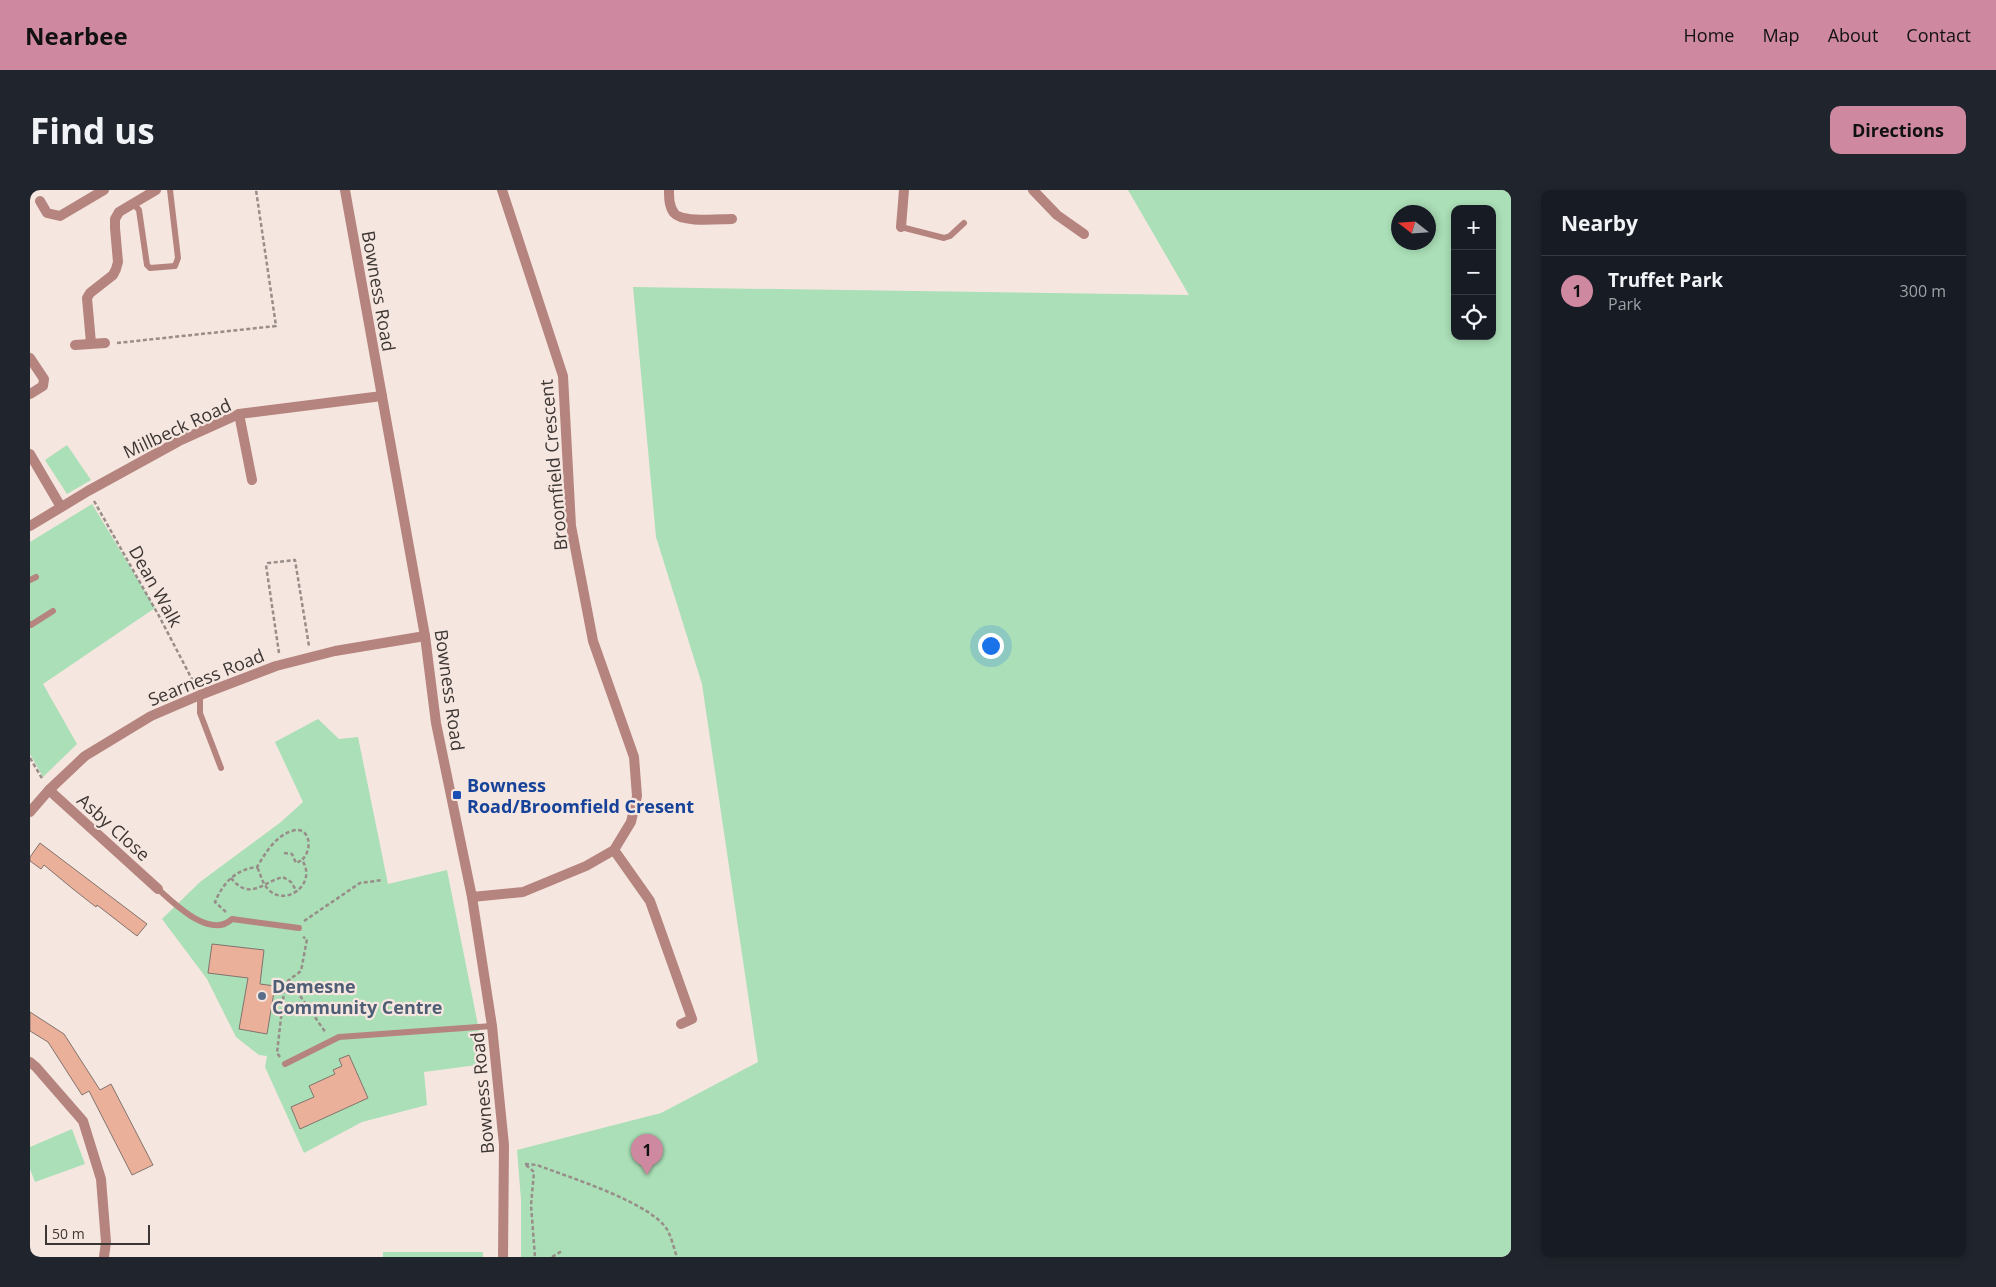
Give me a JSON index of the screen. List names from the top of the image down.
{
  "streets": {
    "street": [
      "Bowness Road",
      "Millbeck Road",
      "Broomfield Crescent",
      "Searness Road",
      "Asby Close"
    ],
    "path": ["Dean Walk"]
  },
  "crossings": [
    ["Bowness Road", "Millbeck Road"],
    ["Bowness Road", "Searness Road"],
    ["Millbeck Road", "Dean Walk"],
    ["Dean Walk", "Searness Road"],
    ["Searness Road", "Asby Close"]
  ],
  "places": {
    "transit": ["Bowness Road/Broomfield Cresent"],
    "other": ["Demesne Community Centre"]
  },
  "scale_bar": "50 m",
  "north": "left",
  "page": {
    "header": "Nearbee",
    "nav": [
      "Home",
      "Map",
      "About",
      "Contact"
    ],
    "buttons": "Directions",
    "title": "Find us",
    "heading": "Nearby",
    "map_buttons": ["+", "−"],
    "list": [
      {
        "mark": "1",
        "name": "Truffet Park",
        "note": "Park",
        "value": "300 m"
      }
    ],
    "pins": "1",
    "scale": "50 m"
  }
}
